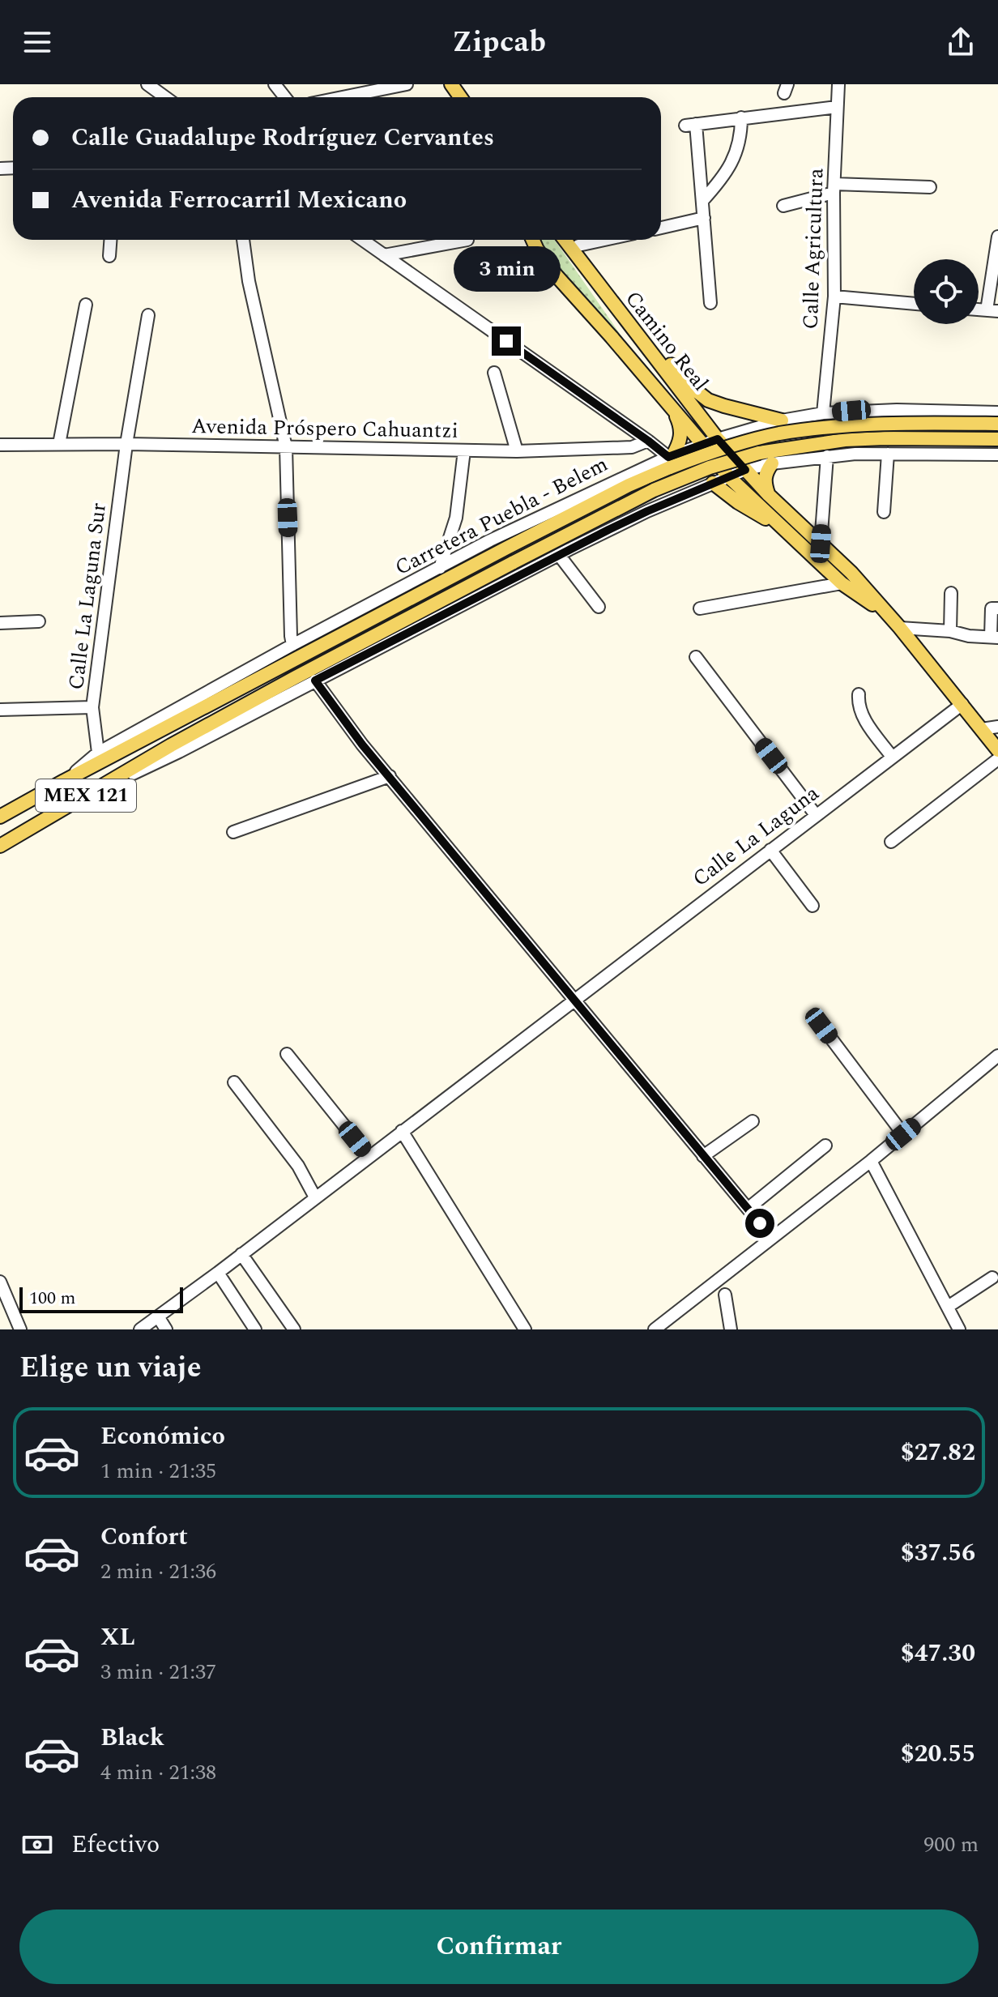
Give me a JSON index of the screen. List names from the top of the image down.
{
  "streets": {
    "main road": ["Camino Real", "Carretera Puebla - Belem", "MEX 121"],
    "street": [
      "Calle Agricultura",
      "Avenida Próspero Cahuantzi",
      "Calle La Laguna Sur",
      "Calle La Laguna"
    ]
  },
  "crossings": [
    ["Calle Agricultura", "Carretera Puebla - Belem"],
    ["Camino Real", "Carretera Puebla - Belem"],
    ["Avenida Próspero Cahuantzi", "Calle La Laguna Sur"],
    ["Carretera Puebla - Belem", "Calle La Laguna Sur"]
  ],
  "scale_bar": "100 m",
  "page": {
    "header": "Zipcab",
    "banner": ["Calle Guadalupe Rodríguez Cervantes", "Avenida Ferrocarril Mexicano"],
    "bubble": "3 min",
    "scale": "100 m",
    "heading": "Elige un viaje",
    "list": [
      {
        "name": "Económico",
        "note": "1 min · 21:35",
        "value": "$27.82"
      },
      {
        "name": "Confort",
        "note": "2 min · 21:36",
        "value": "$37.56"
      },
      {
        "name": "XL",
        "note": "3 min · 21:37",
        "value": "$47.30"
      },
      {
        "name": "Black",
        "note": "4 min · 21:38",
        "value": "$20.55"
      }
    ],
    "pay": ["Efectivo", "900 m"],
    "buttons": "Confirmar"
  }
}
